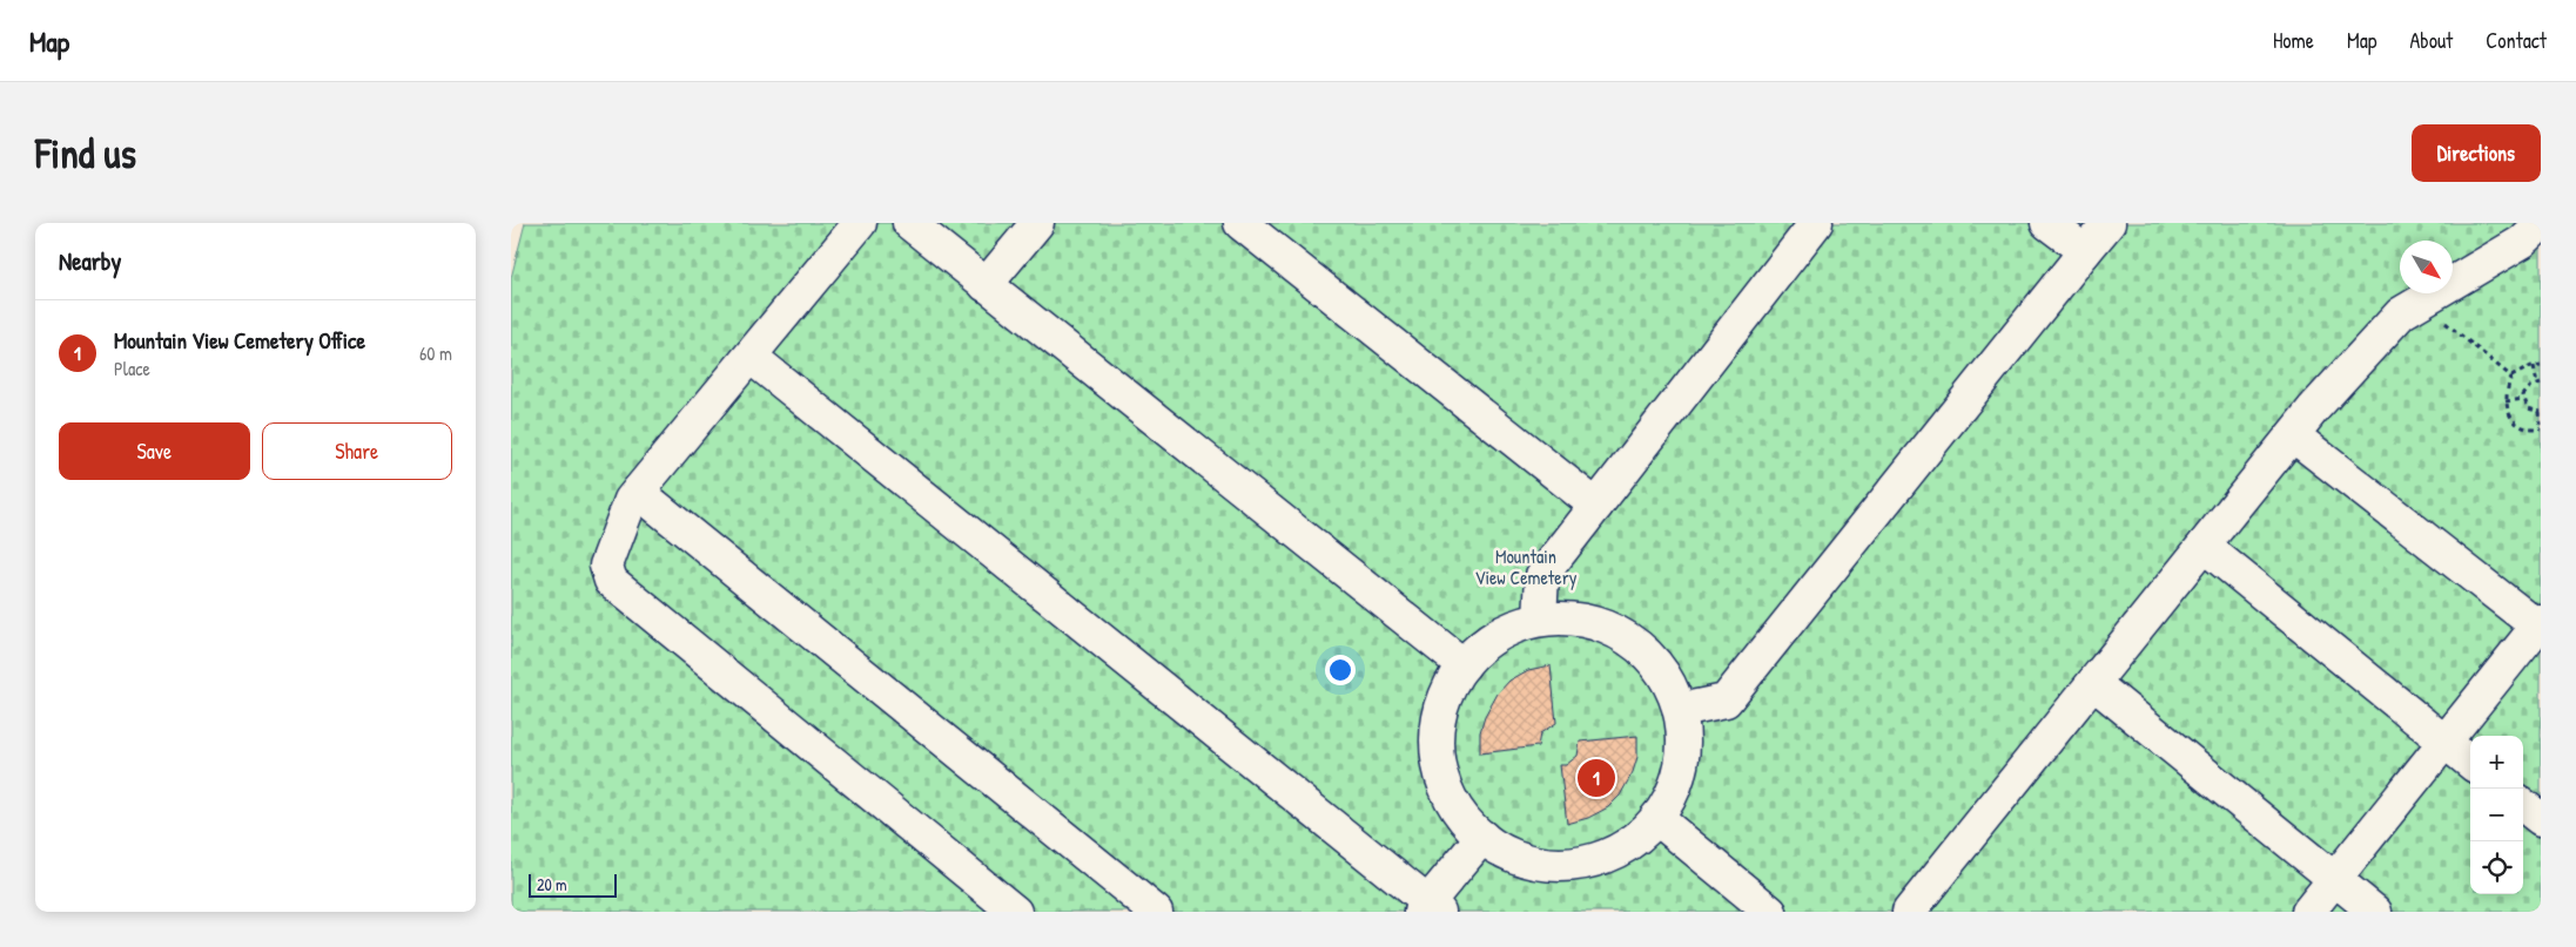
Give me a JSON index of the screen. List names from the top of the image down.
{
  "parks": ["Mountain View Cemetery"],
  "scale_bar": "20 m",
  "north": "bottom right",
  "page": {
    "header": "Map",
    "nav": [
      "Home",
      "Map",
      "About",
      "Contact"
    ],
    "buttons": [
      "Directions",
      ["Save", "Share"]
    ],
    "title": "Find us",
    "heading": "Nearby",
    "list": [
      {
        "mark": "1",
        "name": "Mountain View Cemetery Office",
        "note": "Place",
        "value": "60 m"
      }
    ],
    "map_buttons": ["+", "−"],
    "pins": "1",
    "scale": "20 m"
  }
}
